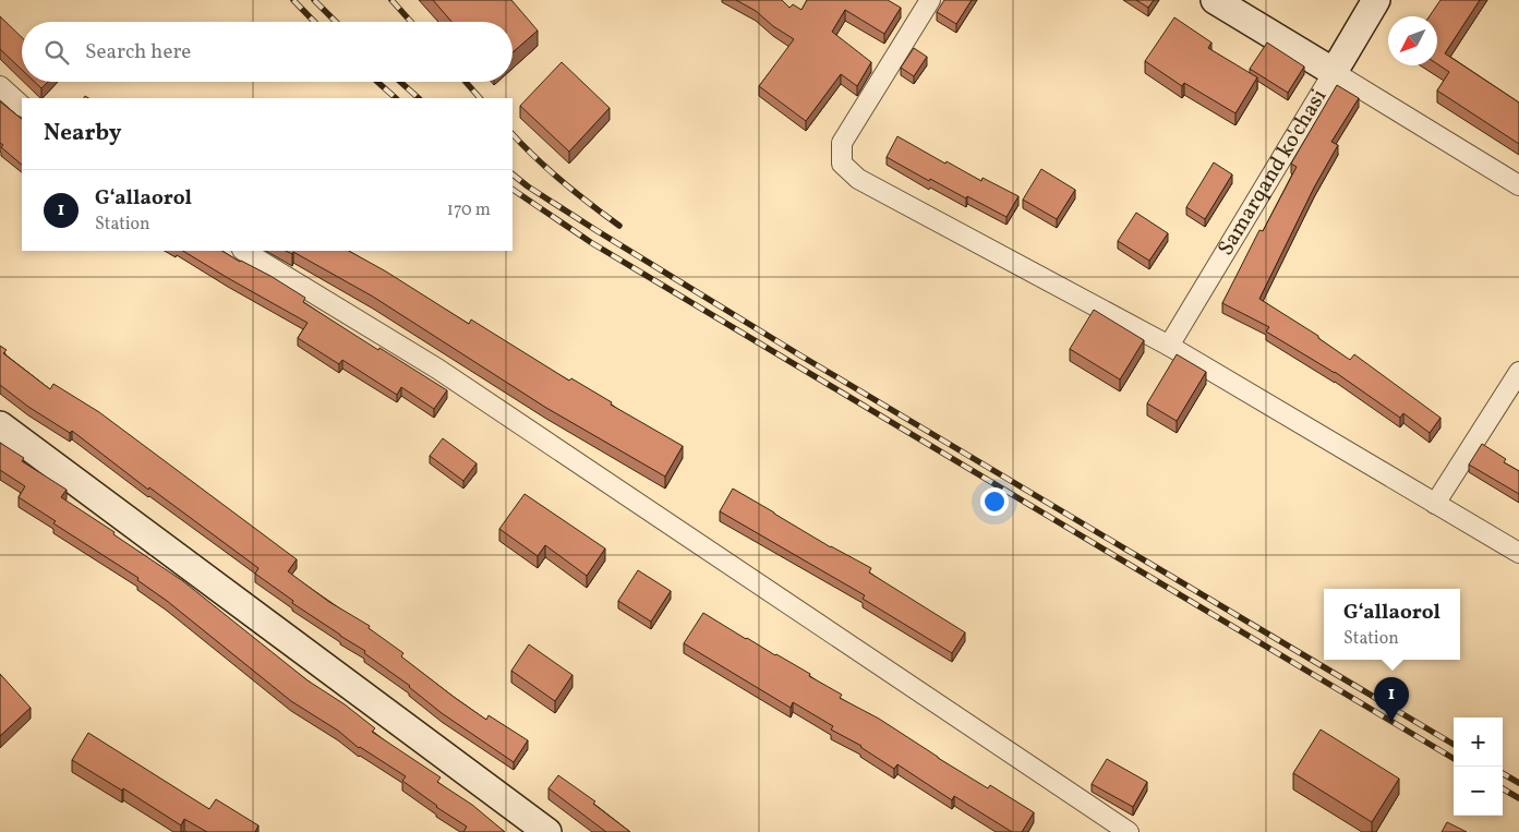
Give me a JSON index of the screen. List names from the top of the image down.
{
  "streets": {
    "street": ["Samarqand ko'chasi"]
  },
  "north": "bottom left",
  "page": {
    "search": "Search here",
    "heading": "Nearby",
    "list": [
      {
        "mark": "1",
        "name": "Gʻallaorol",
        "note": "Station",
        "value": "170 m"
      }
    ],
    "popup": ["Gʻallaorol", "Station"],
    "pins": "1",
    "map_buttons": ["+", "−"]
  }
}
